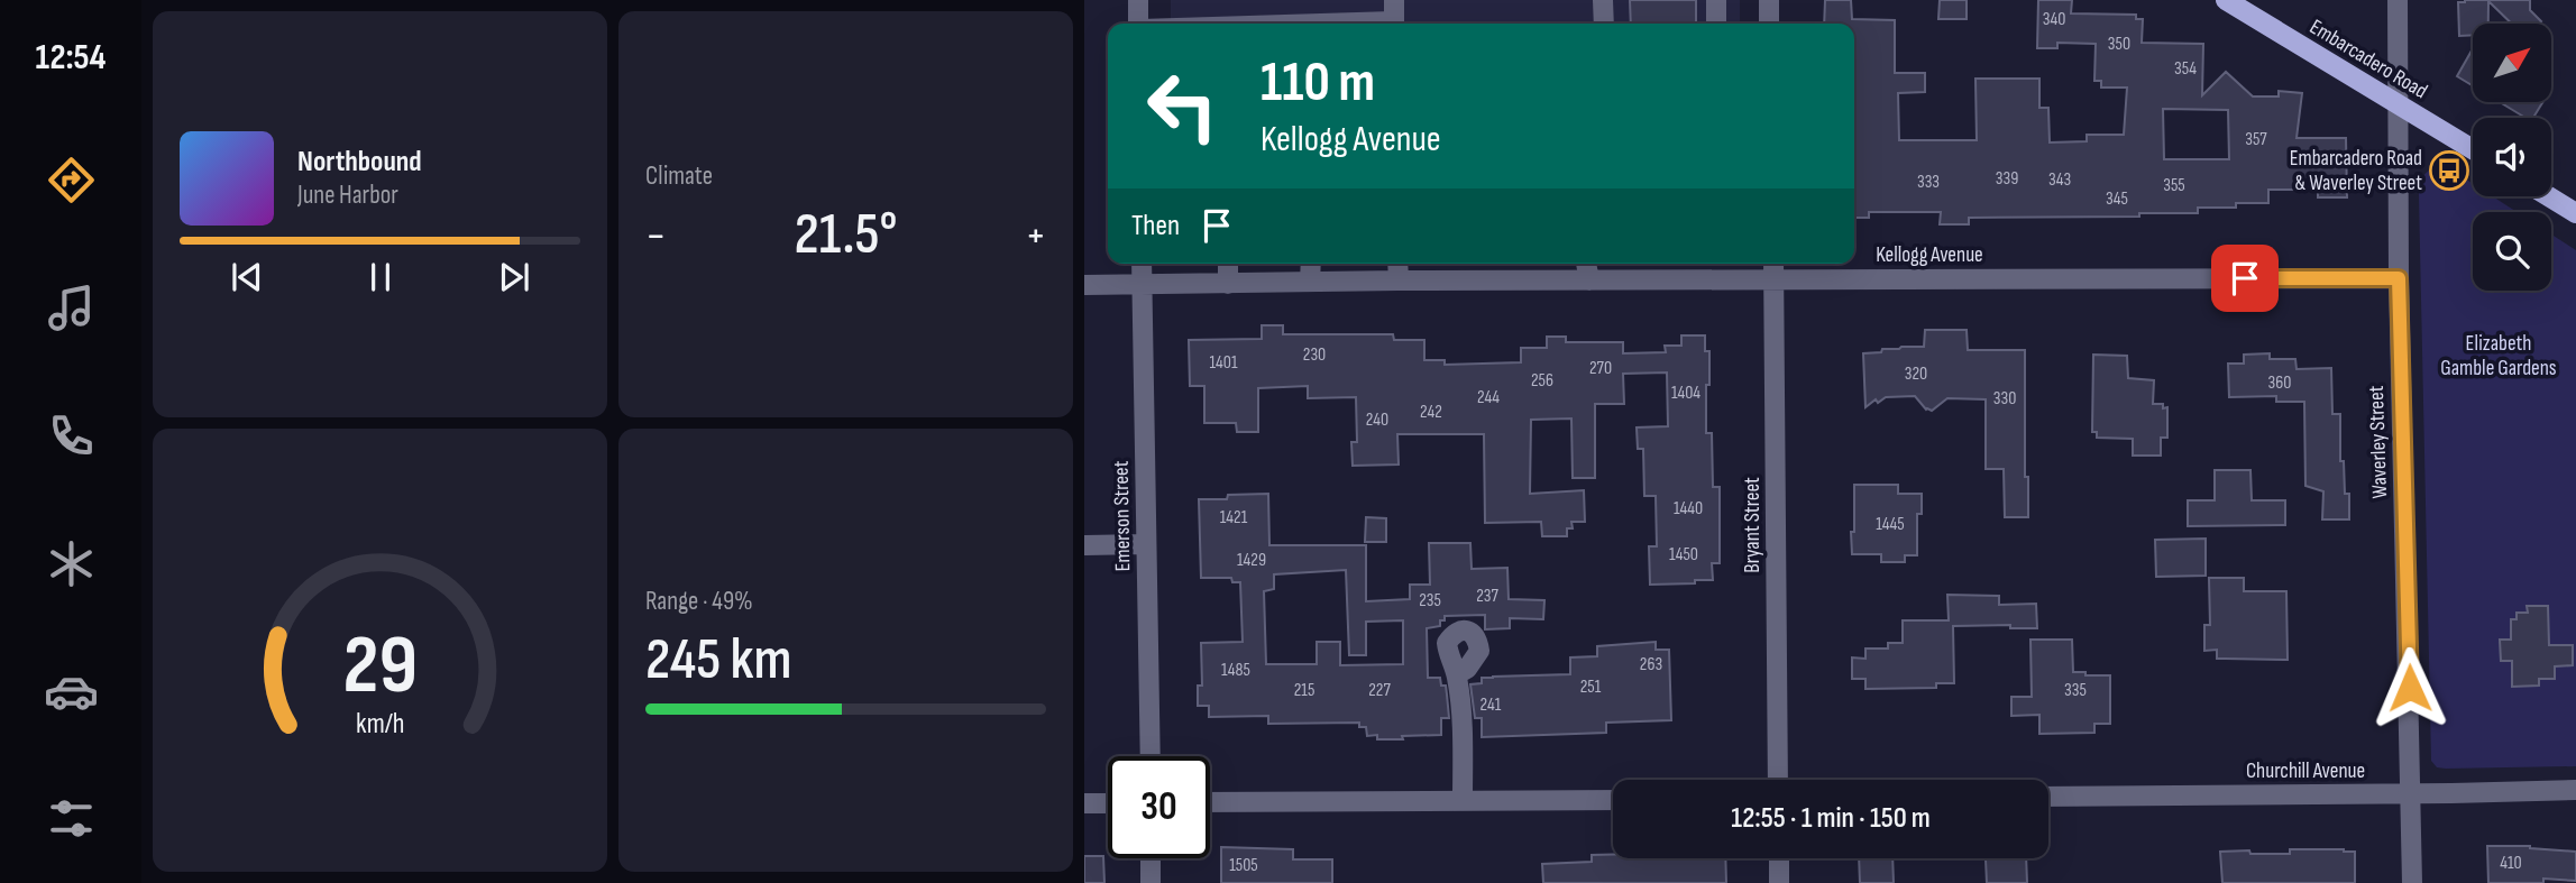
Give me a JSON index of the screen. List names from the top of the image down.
{
  "streets": {
    "main road": ["Embarcadero Road"],
    "street": [
      "Kellogg Avenue",
      "Waverley Street",
      "Emerson Street",
      "Bryant Street",
      "Churchill Avenue"
    ]
  },
  "crossings": [
    ["Embarcadero Road", "Waverley Street"],
    ["Kellogg Avenue", "Waverley Street"],
    ["Kellogg Avenue", "Emerson Street"],
    ["Kellogg Avenue", "Bryant Street"],
    ["Waverley Street", "Churchill Avenue"]
  ],
  "parks": ["Elizabeth Gamble Gardens"],
  "places": {
    "bus stop": ["Embarcadero Road & Waverley Street"]
  },
  "house_numbers": [
    "340",
    "350",
    "354",
    "357",
    "339",
    "343",
    "333",
    "355",
    "345",
    "230",
    "1401",
    "270",
    "320",
    "256",
    "360",
    "1404",
    "244",
    "330",
    "242",
    "240",
    "1440",
    "1421",
    "1445",
    "1450",
    "1429",
    "237",
    "235",
    "263",
    "1485",
    "251",
    "215",
    "227",
    "335",
    "241",
    "410",
    "1505"
  ],
  "north": "top right",
  "page": {
    "tabs": "12:54",
    "tile": [
      "Climate",
      ["Range · 49%", "245 km"]
    ],
    "turn": ["110 m", "Kellogg Avenue"],
    "song": ["Northbound", "June Harbor"],
    "then": "Then",
    "heat": ["−", "21.5°", "+"],
    "limit": "30",
    "trip": "12:55 · 1 min · 150 m",
    "gauge": ["29", "km/h"]
  }
}
